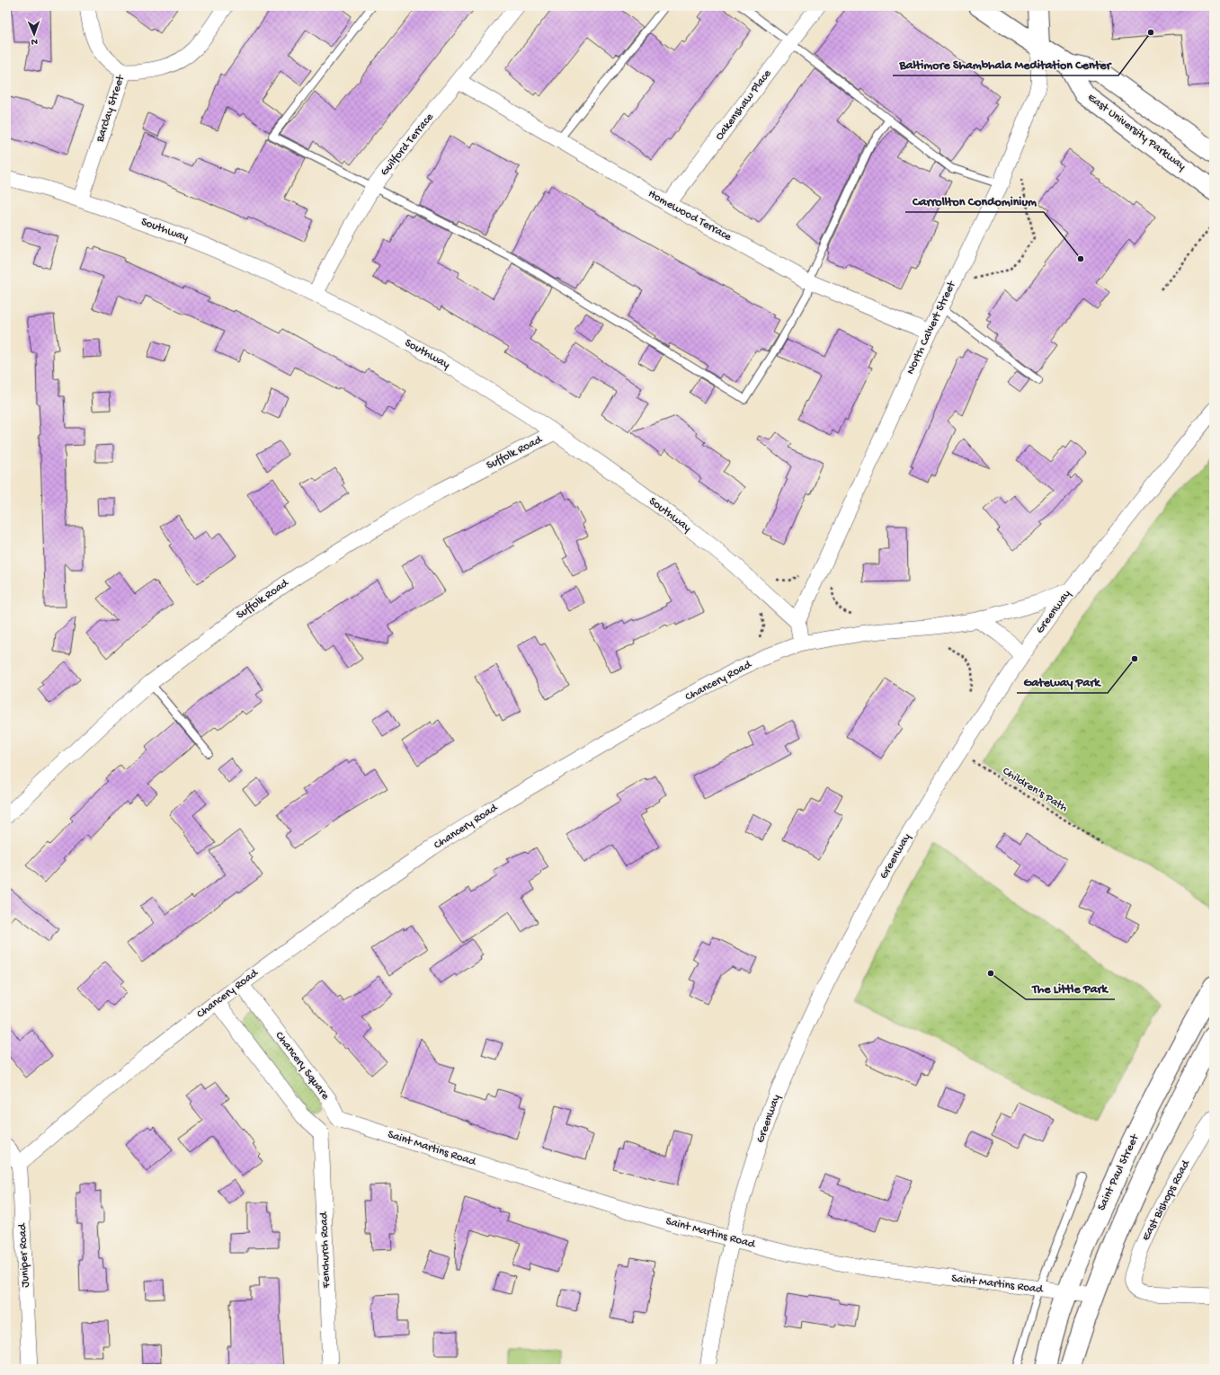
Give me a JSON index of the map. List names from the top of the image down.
{
  "streets": {
    "main road": ["East University Parkway", "North Calvert Street", "Saint Paul Street"],
    "street": [
      "Oakenshaw Place",
      "Barclay Street",
      "Guilford Terrace",
      "Homewood Terrace",
      "Southway",
      "Suffolk Road",
      "Greenway",
      "Chancery Road",
      "Chancery Square",
      "Saint Martins Road",
      "East Bishops Road",
      "Fenchurch Road",
      "Juniper Road"
    ],
    "path": ["Children's Path"]
  },
  "crossings": [
    ["Oakenshaw Place", "Homewood Terrace"],
    ["Barclay Street", "Southway"],
    ["East University Parkway", "North Calvert Street"],
    ["Guilford Terrace", "Homewood Terrace"],
    ["Guilford Terrace", "Southway"],
    ["Homewood Terrace", "North Calvert Street"],
    ["Southway", "North Calvert Street"],
    ["Southway", "Suffolk Road"],
    ["Greenway", "Chancery Road"],
    ["Greenway", "Children's Path"],
    ["Greenway", "Saint Martins Road"],
    ["Chancery Road", "Chancery Square"],
    ["Chancery Road", "Juniper Road"],
    ["Chancery Square", "Saint Martins Road"],
    ["Saint Martins Road", "Saint Paul Street"]
  ],
  "places": [
    "Baltimore Shambhala Meditation Center",
    "Carrollton Condominium",
    "Gateway Park",
    "The Little Park"
  ],
  "north": "bottom"
}
